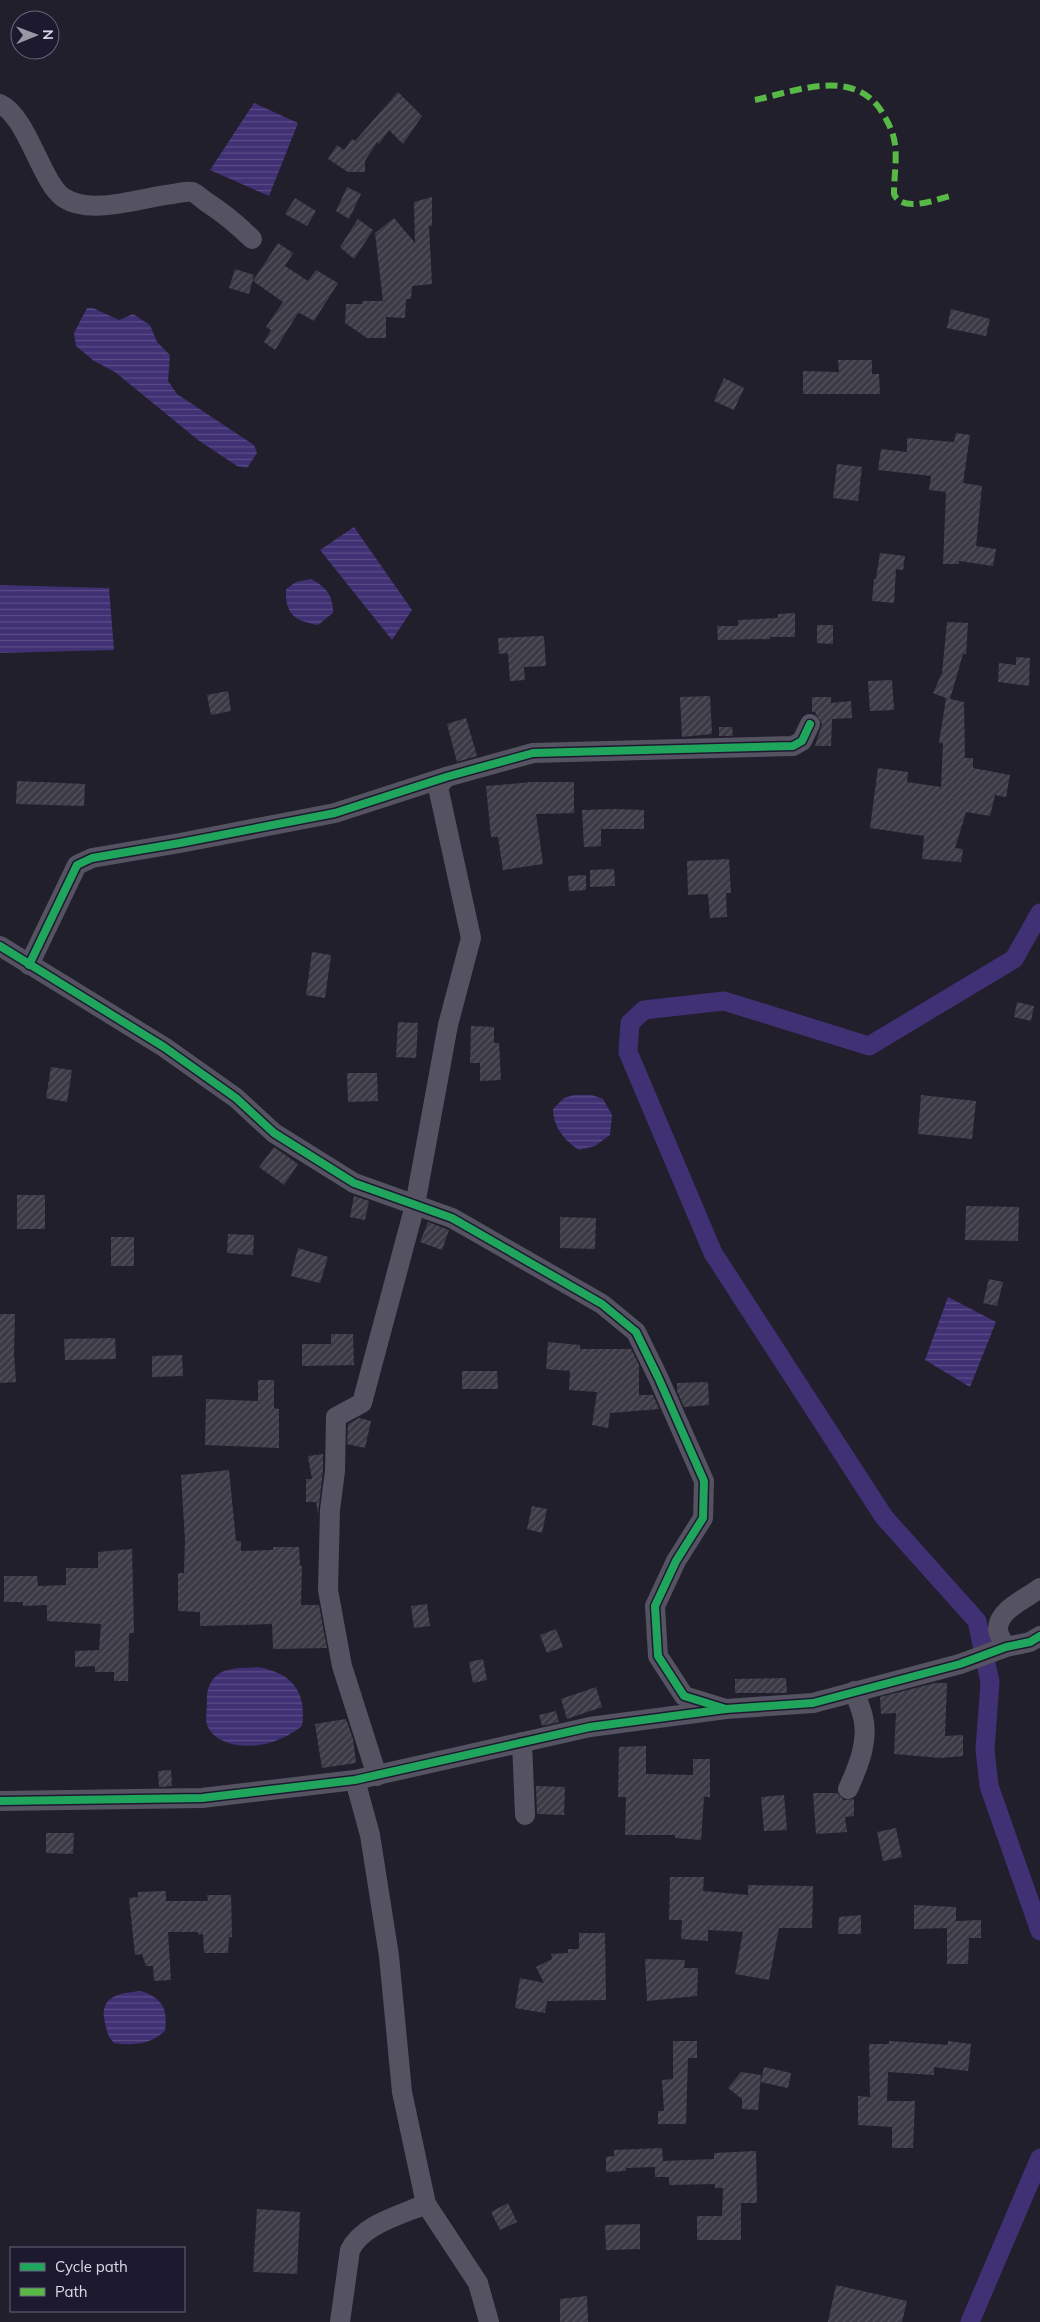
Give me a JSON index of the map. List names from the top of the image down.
{
  "legend": ["Cycle path", "Path"],
  "north": "right"
}
